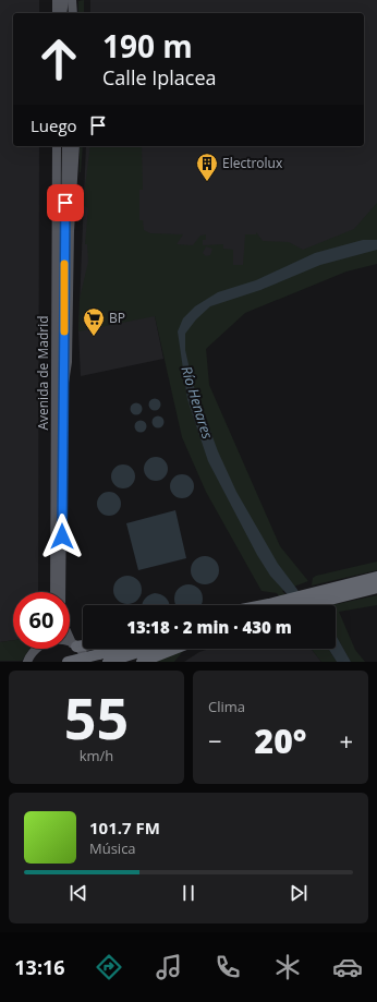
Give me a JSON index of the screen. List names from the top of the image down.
{
  "streets": {
    "main road": ["Avenida de Madrid"]
  },
  "water": ["Río Henares"],
  "places": {
    "building": ["Electrolux"],
    "supermarket": ["BP"]
  },
  "page": {
    "turn": ["190 m", "Calle Iplacea"],
    "then": "Luego",
    "limit": "60",
    "trip": "13:18 · 2 min · 430 m",
    "tile": [
      ["55", "km/h"],
      "Clima"
    ],
    "heat": ["−", "20°", "+"],
    "song": ["101.7 FM", "Música"],
    "tabs": "13:16"
  }
}
